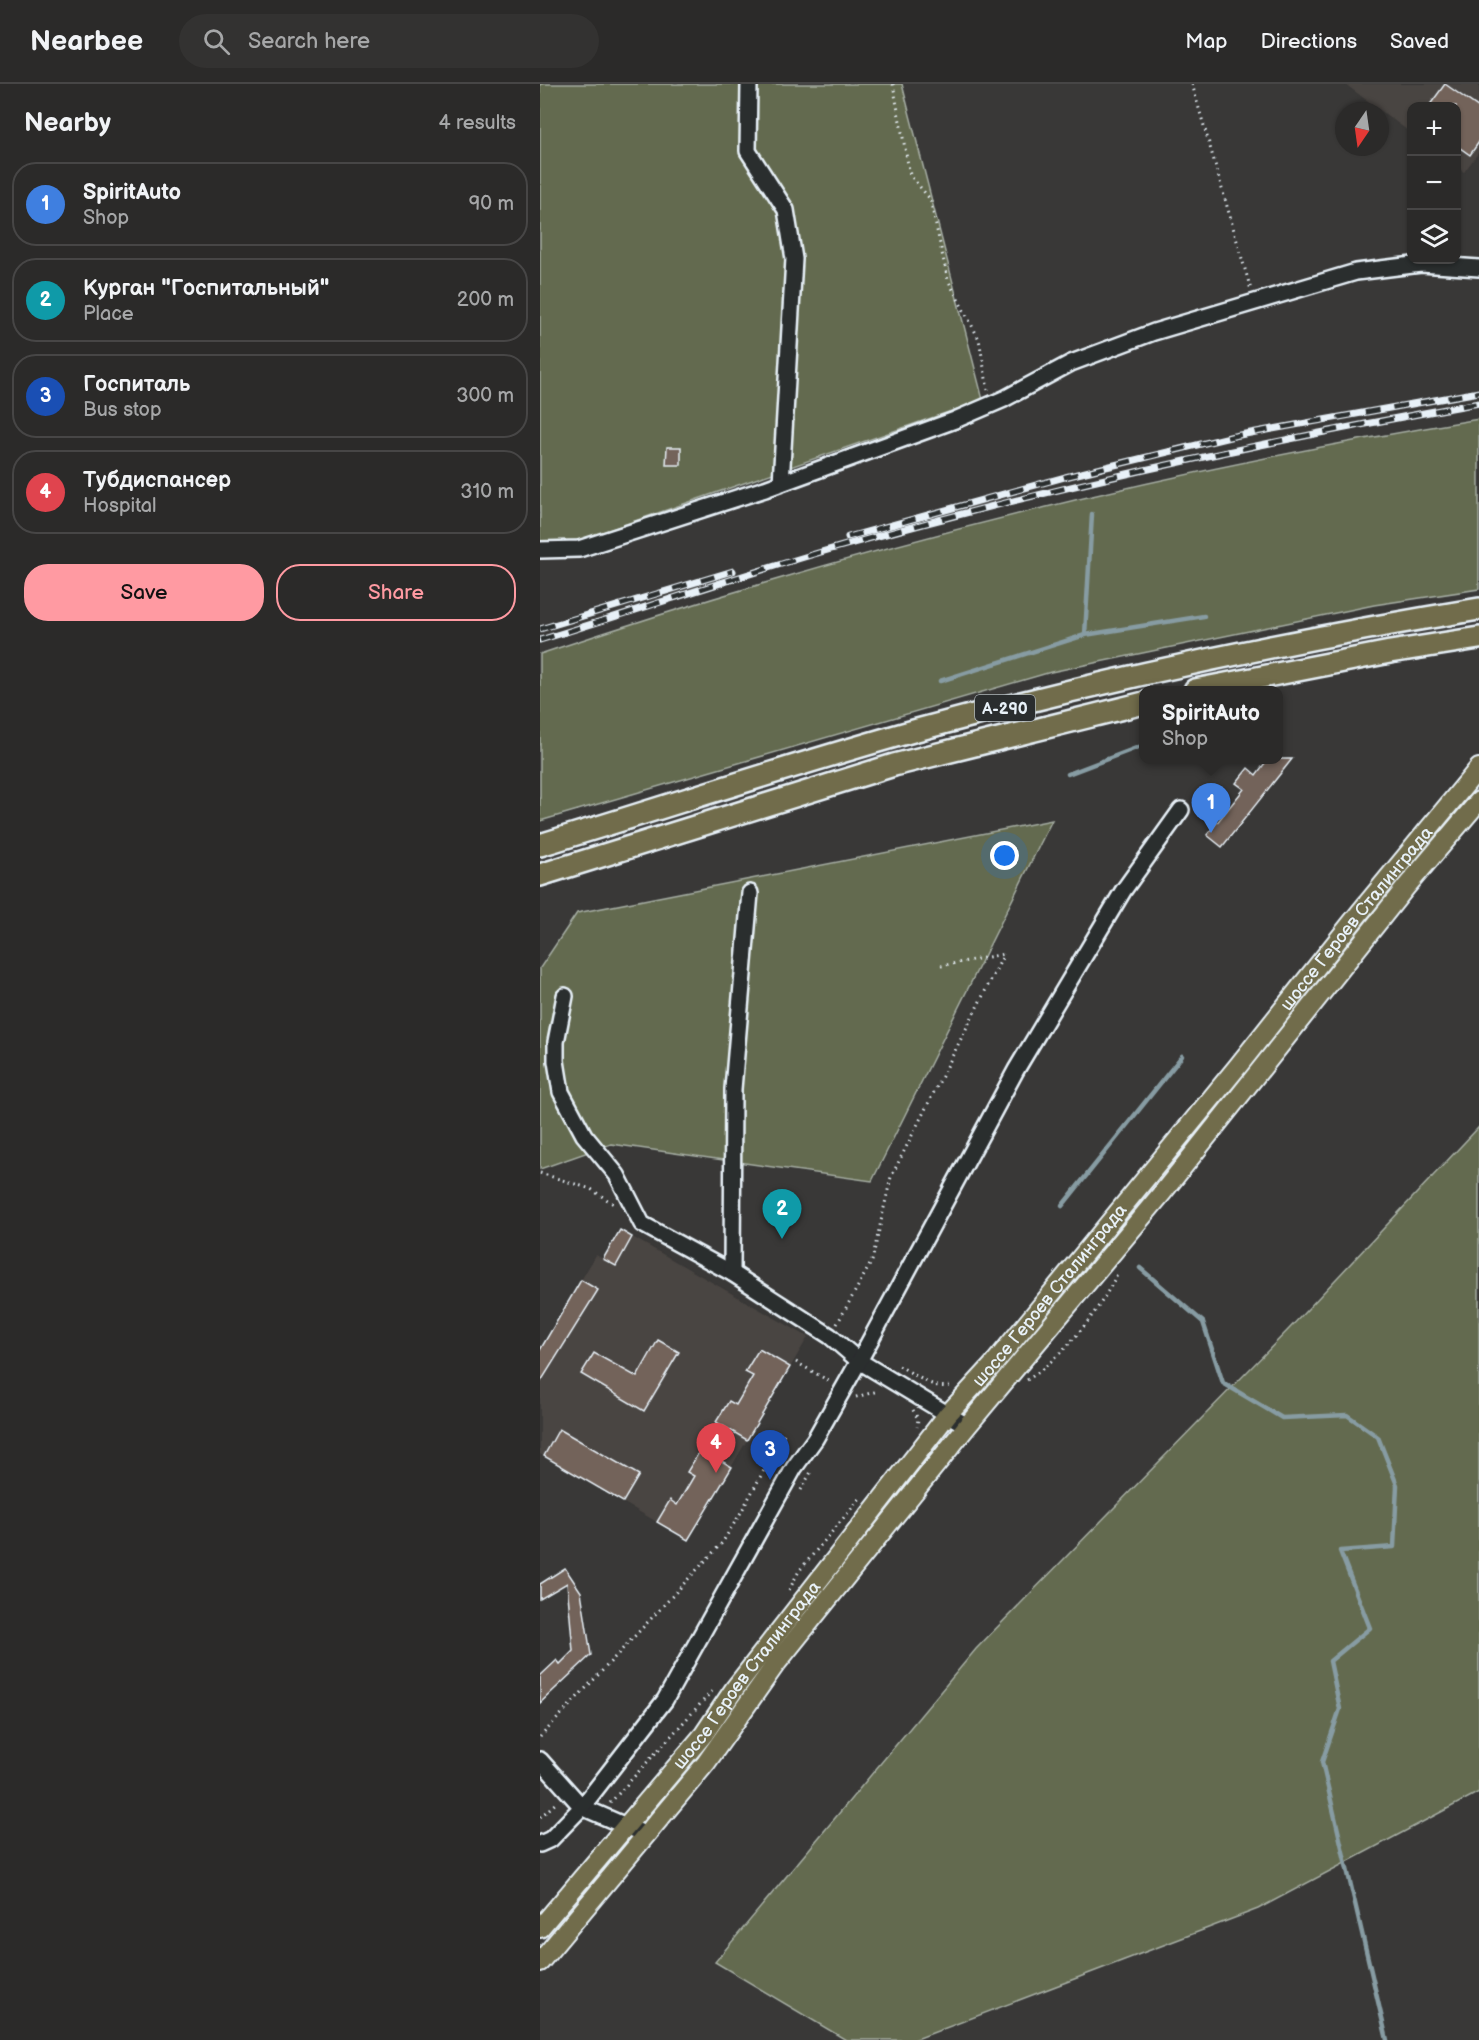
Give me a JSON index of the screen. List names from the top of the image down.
{
  "streets": {
    "highway": ["А-290"],
    "main road": ["шоссе Героев Сталинграда"]
  },
  "north": "bottom",
  "page": {
    "header": "Nearbee",
    "search": "Search here",
    "nav": ["Map", "Directions", "Saved"],
    "heading": ["Nearby", "4 results"],
    "map_buttons": ["+", "−"],
    "list": [
      {
        "mark": "1",
        "name": "SpiritAuto",
        "note": "Shop",
        "value": "90 m"
      },
      {
        "mark": "2",
        "name": "Курган \"Госпитальный\"",
        "note": "Place",
        "value": "200 m"
      },
      {
        "mark": "3",
        "name": "Госпиталь",
        "note": "Bus stop",
        "value": "300 m"
      },
      {
        "mark": "4",
        "name": "Тубдиспансер",
        "note": "Hospital",
        "value": "310 m"
      }
    ],
    "buttons": ["Save", "Share"],
    "popup": ["SpiritAuto", "Shop"],
    "pins": [
      "1",
      "2",
      "4",
      "3"
    ]
  }
}
